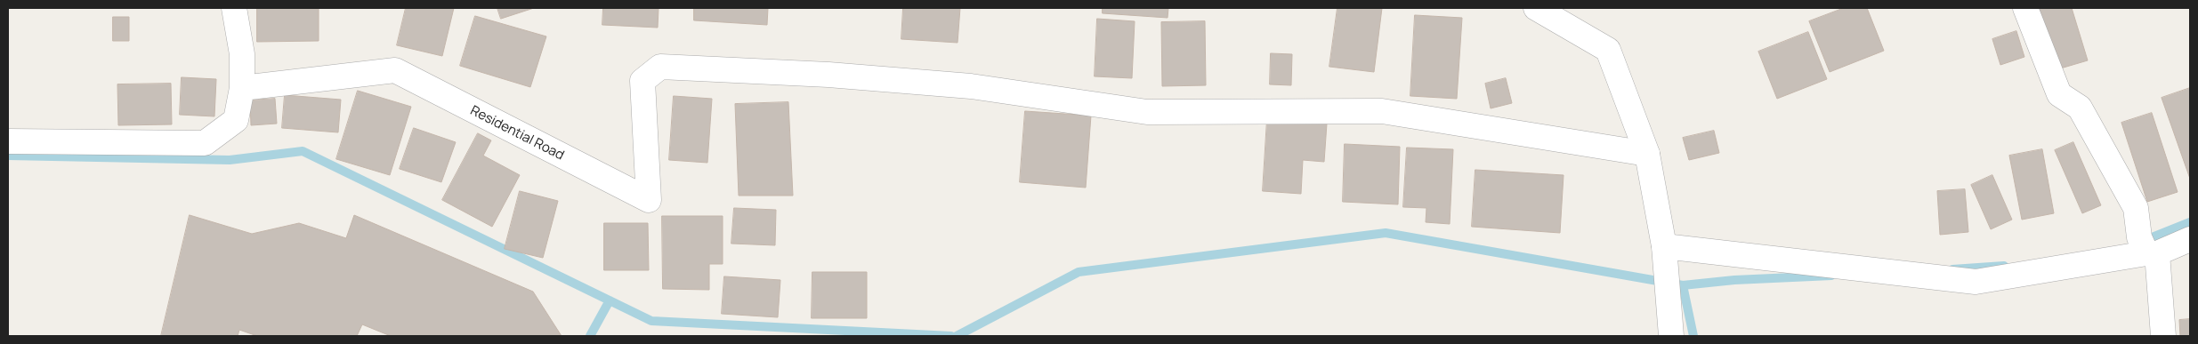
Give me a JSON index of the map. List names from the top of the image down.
{
  "streets": {
    "street": ["Residential Road"]
  }
}
